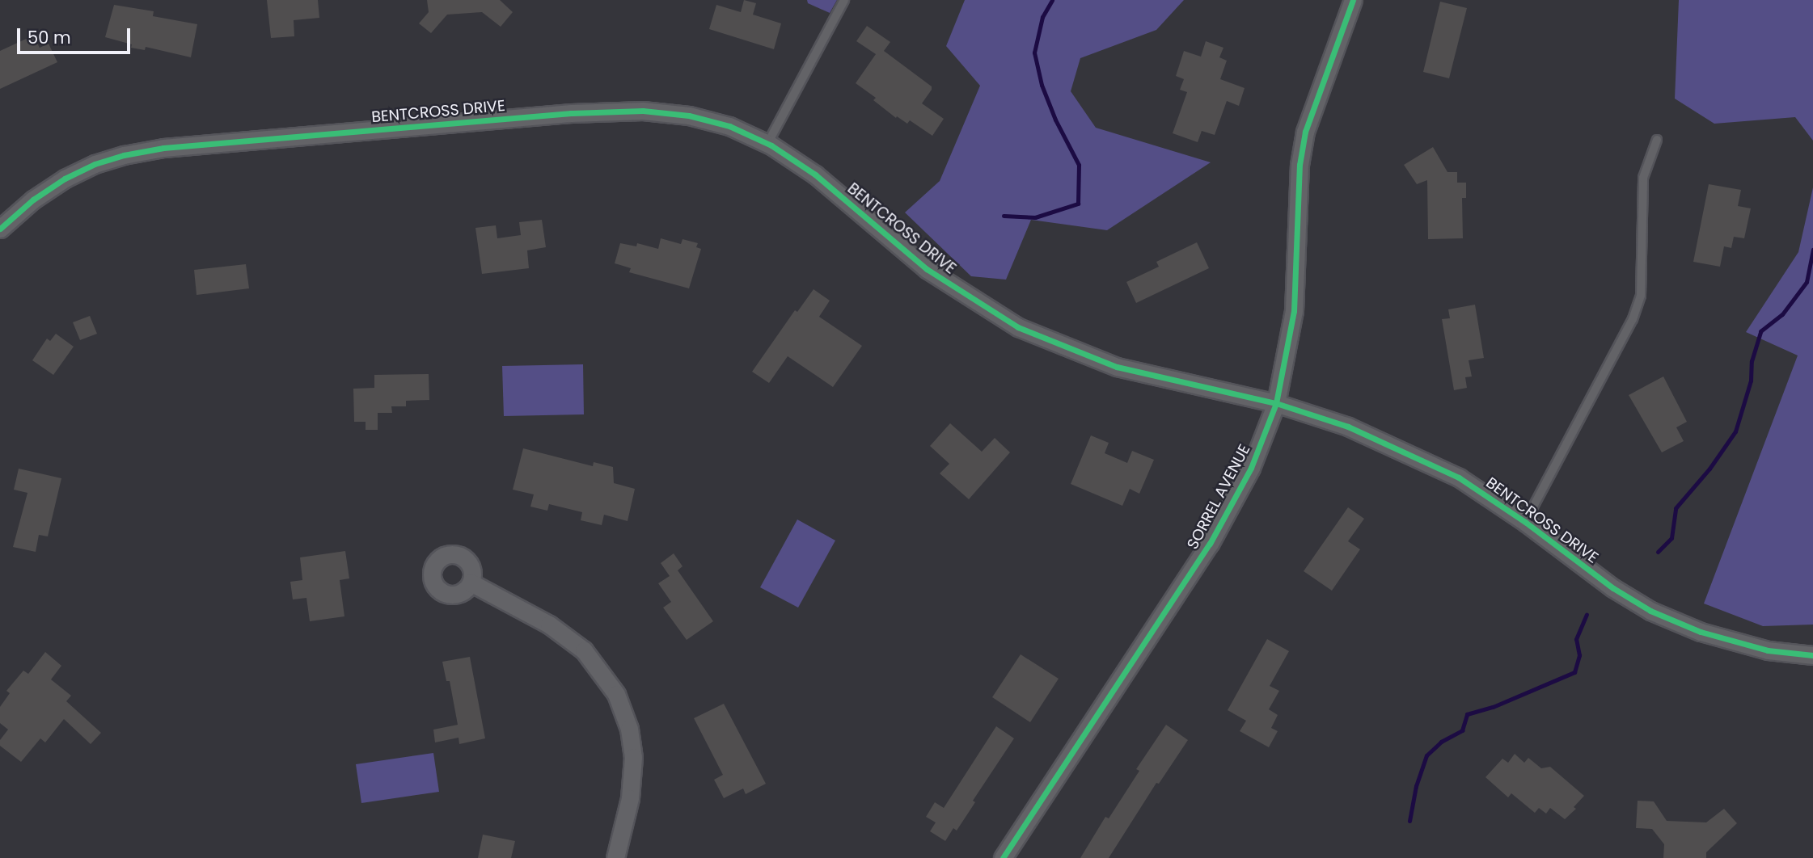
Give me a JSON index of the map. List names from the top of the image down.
{
  "streets": {
    "street": ["BENTCROSS DRIVE", "SORREL AVENUE"]
  },
  "crossings": [
    ["BENTCROSS DRIVE", "SORREL AVENUE"]
  ],
  "scale_bar": "50 m"
}
